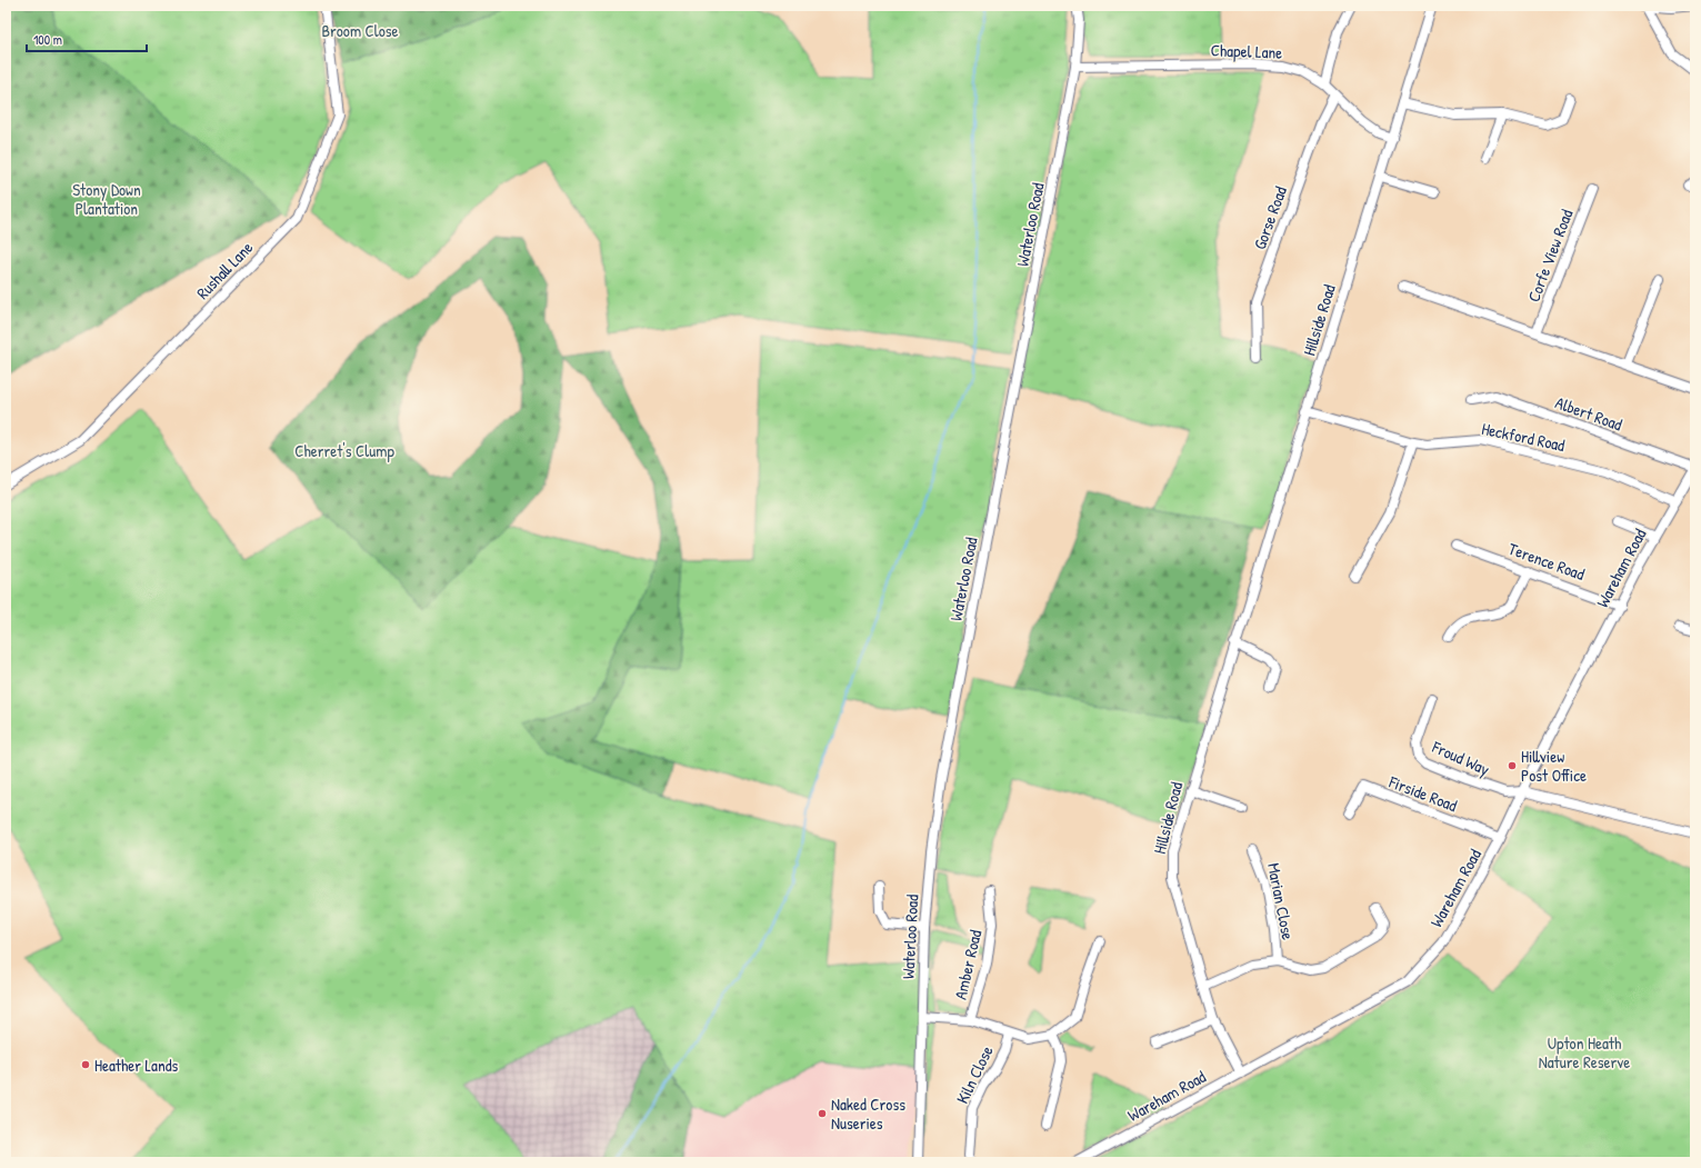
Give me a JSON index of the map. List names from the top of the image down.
{
  "streets": {
    "street": [
      "Chapel Lane",
      "Gorse Road",
      "Waterloo Road",
      "Corfe View Road",
      "Rushall Lane",
      "Hillside Road",
      "Albert Road",
      "Heckford Road",
      "Terence Road",
      "Wareham Road",
      "Froud Way",
      "Firside Road",
      "Marian Close",
      "Amber Road",
      "Kiln Close"
    ]
  },
  "crossings": [
    ["Chapel Lane", "Gorse Road"],
    ["Chapel Lane", "Waterloo Road"],
    ["Chapel Lane", "Hillside Road"],
    ["Hillside Road", "Heckford Road"],
    ["Hillside Road", "Wareham Road"],
    ["Albert Road", "Wareham Road"],
    ["Heckford Road", "Wareham Road"],
    ["Terence Road", "Wareham Road"],
    ["Wareham Road", "Froud Way"],
    ["Wareham Road", "Firside Road"]
  ],
  "parks": [
    "Broom Close",
    "Stony Down Plantation",
    "Cherret's Clump",
    "Upton Heath Nature Reserve"
  ],
  "places": ["Hillview Post Office", "Heather Lands", "Naked Cross Nuseries"],
  "scale_bar": "100 m"
}
